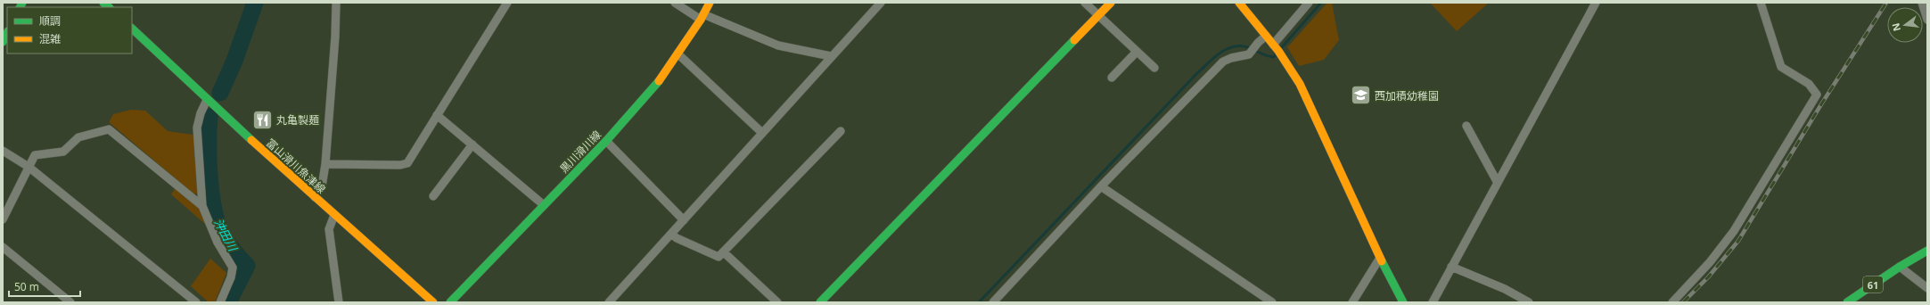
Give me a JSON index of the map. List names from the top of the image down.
{
  "streets": {
    "main road": ["黒川滑川線", "富山滑川魚津線", "61"]
  },
  "water": ["沖田川"],
  "places": {
    "school or university": ["西加積幼稚園"],
    "restaurant": ["丸亀製麺"]
  },
  "legend": ["順調", "混雑"],
  "scale_bar": "50 m",
  "north": "left"
}
